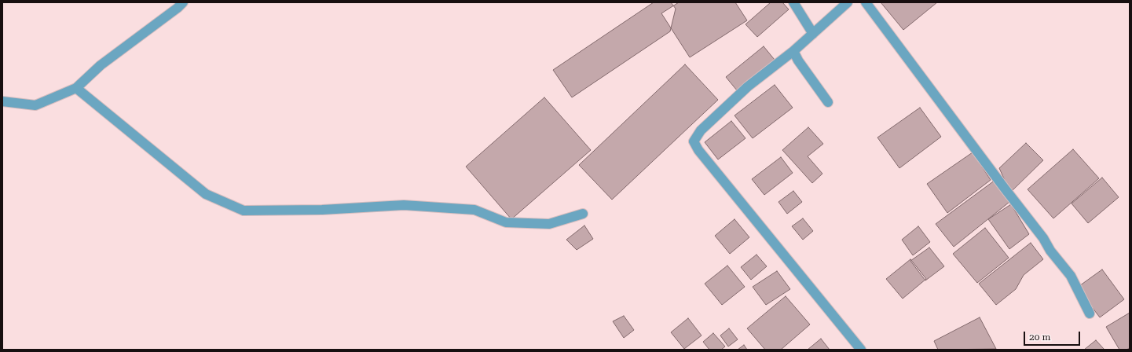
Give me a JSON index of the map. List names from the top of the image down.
{
  "scale_bar": "20 m"
}
